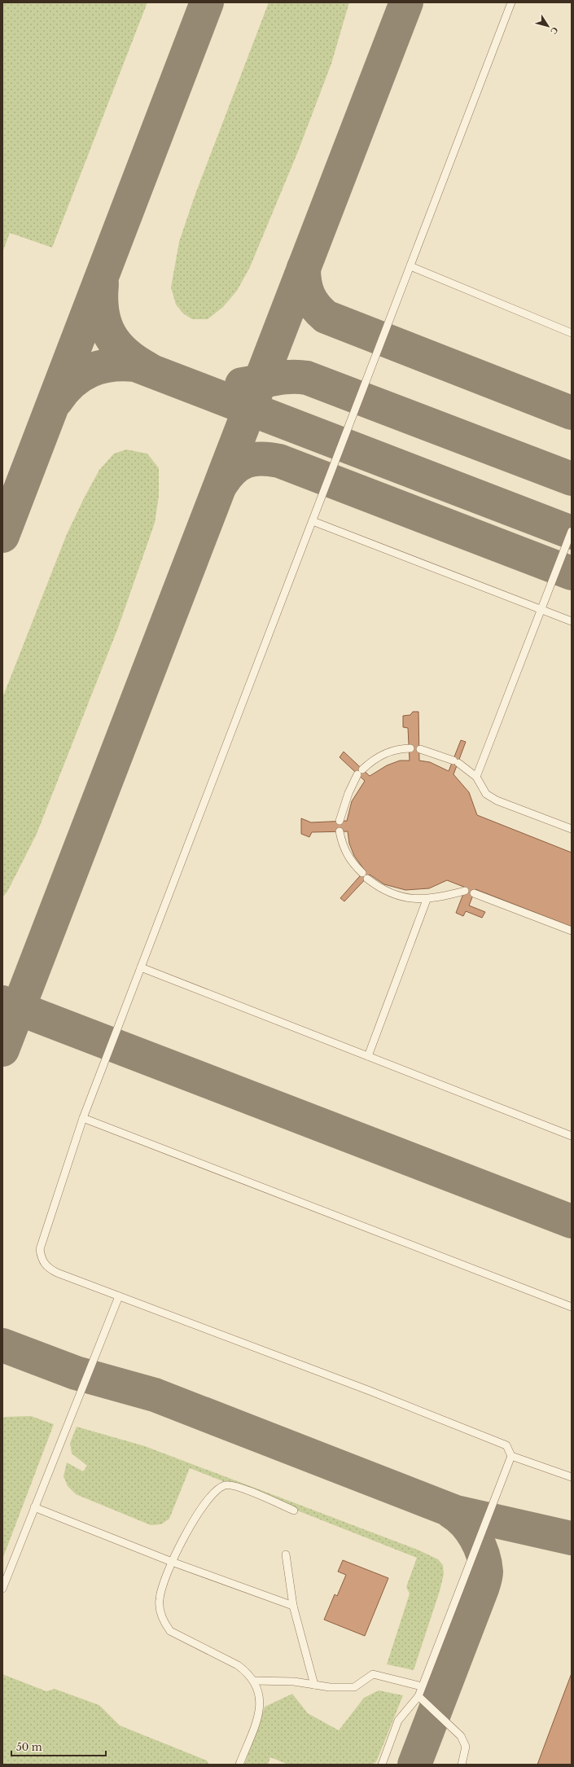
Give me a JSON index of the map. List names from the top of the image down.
{
  "scale_bar": "50 m",
  "north": "bottom right"
}
